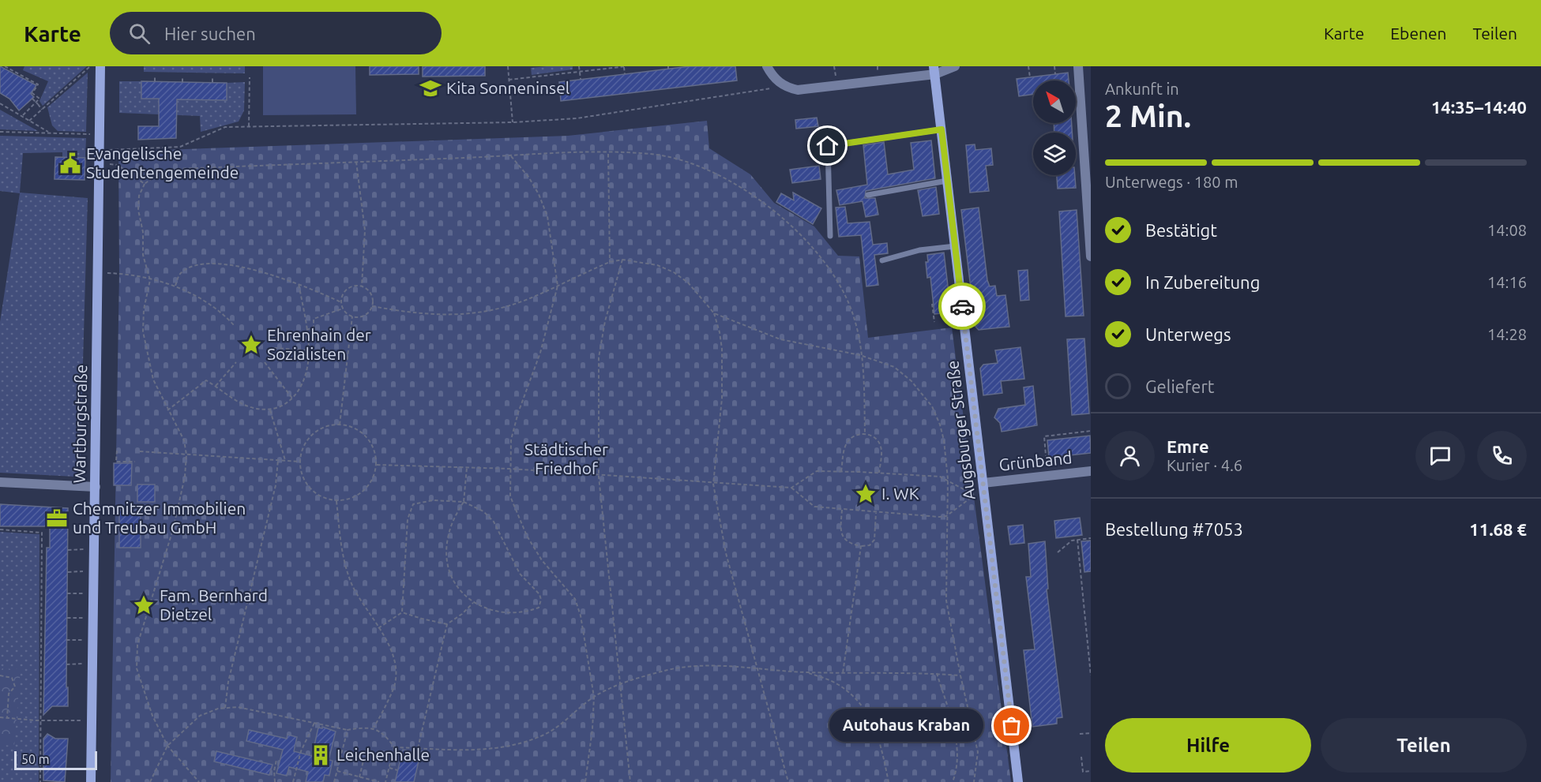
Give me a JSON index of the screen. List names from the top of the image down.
{
  "streets": {
    "main road": ["Wartburgstraße", "Augsburger Straße"],
    "street": ["Grünband"]
  },
  "crossings": [
    ["Augsburger Straße", "Grünband"]
  ],
  "parks": ["Städtischer Friedhof"],
  "places": {
    "school or university": ["Kita Sonneninsel"],
    "public building": ["Evangelische Studentengemeinde"],
    "place": ["Ehrenhain der Sozialisten", "I. WK", "Fam. Bernhard Dietzel"],
    "office": ["Chemnitzer Immobilien und Treubau GmbH"],
    "other": ["Autohaus Kraban"],
    "building": ["Leichenhalle"]
  },
  "scale_bar": "50 m",
  "north": "top left",
  "page": {
    "header": "Karte",
    "search": "Hier suchen",
    "nav": ["Karte", "Ebenen", "Teilen"],
    "heading": ["2 Min.", "Ankunft in", "14:35–14:40"],
    "panel": [
      "Emre",
      "Kurier · 4.6",
      "Bestellung #7053",
      "11.68 €"
    ],
    "bar": "Unterwegs · 180 m",
    "list": [
      ["Bestätigt", "14:08"],
      ["In Zubereitung", "14:16"],
      ["Unterwegs", "14:28"],
      "Geliefert"
    ],
    "bubble": "Autohaus Kraban",
    "buttons": ["Hilfe", "Teilen"],
    "scale": "50 m"
  }
}
